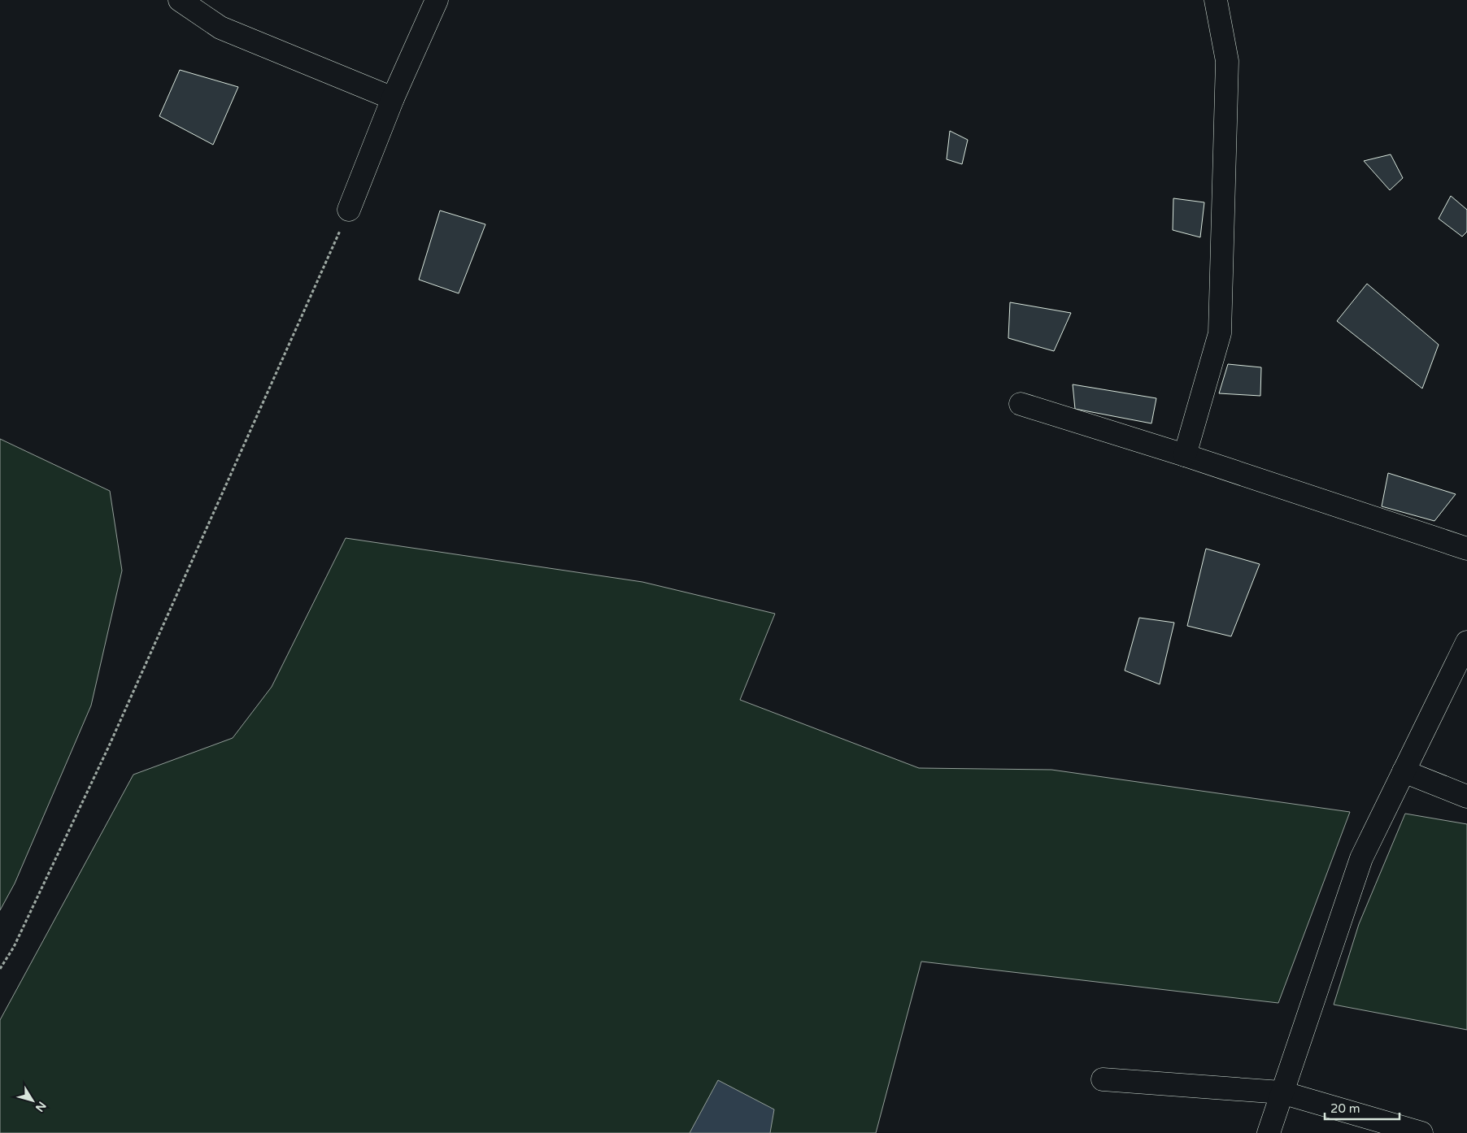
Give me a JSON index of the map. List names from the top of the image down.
{
  "scale_bar": "20 m",
  "north": "bottom right"
}
